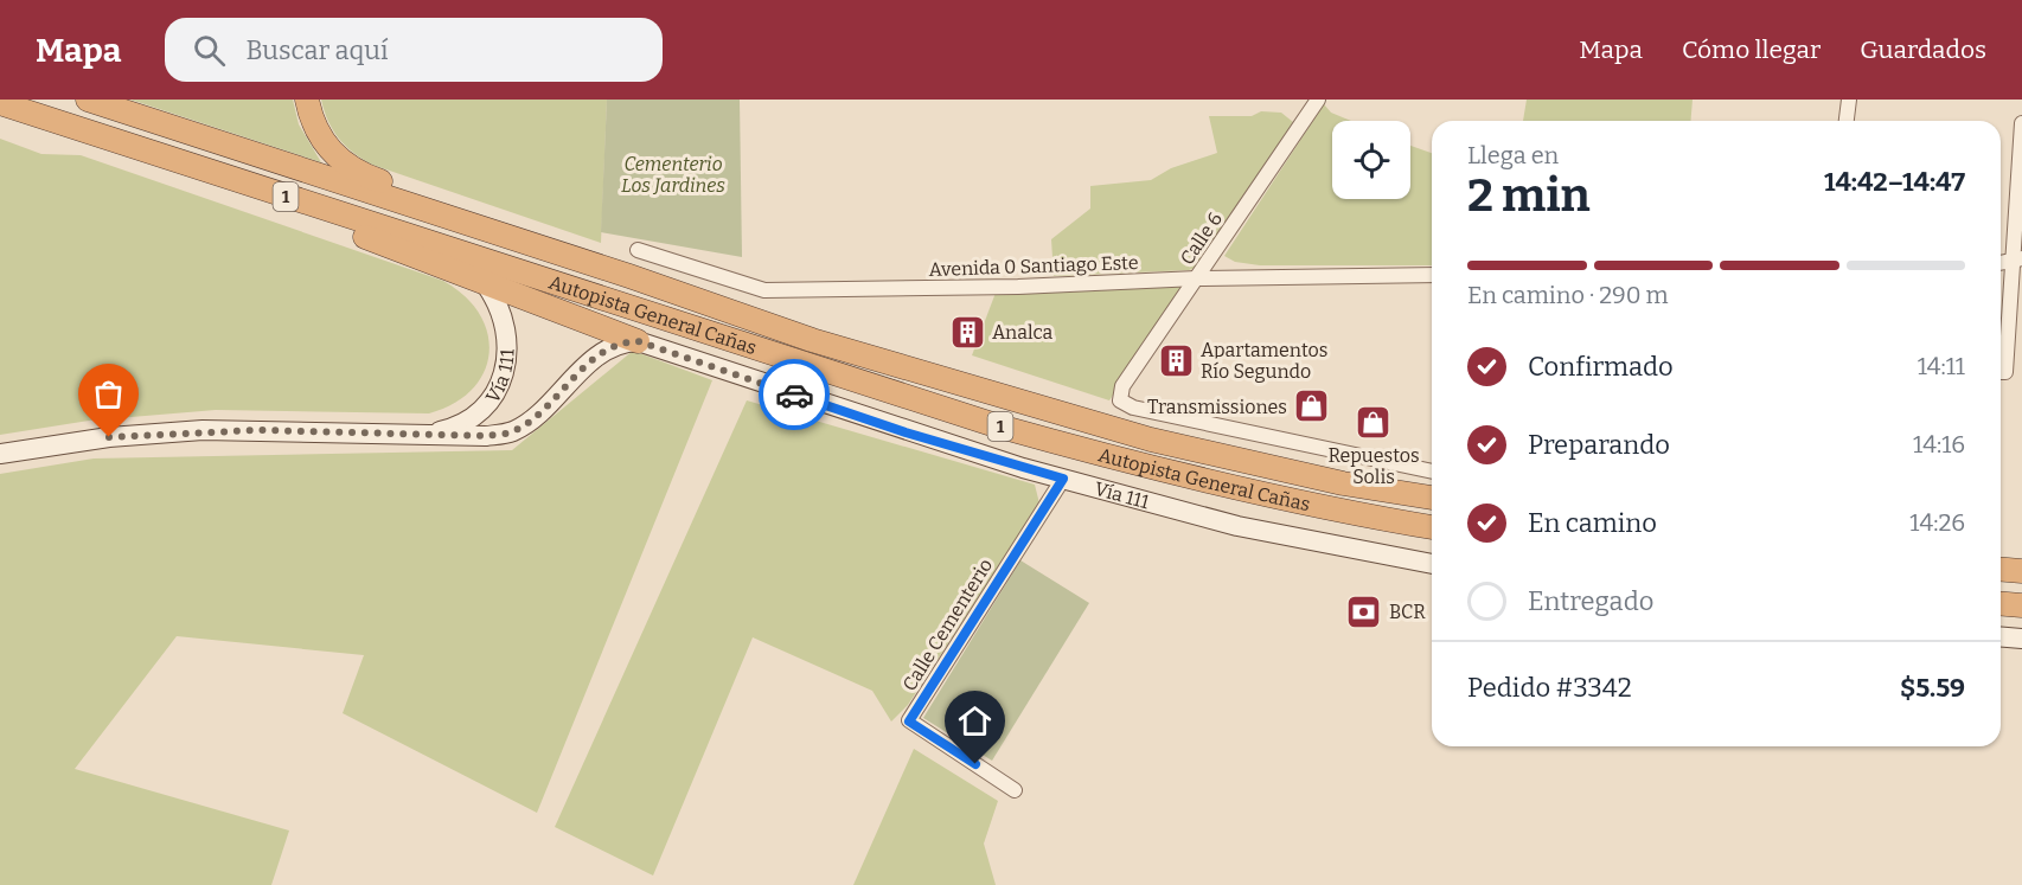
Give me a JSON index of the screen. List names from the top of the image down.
{
  "streets": {
    "highway": ["1", "Autopista General Cañas"],
    "main road": ["Vía 111"],
    "street": ["Calle 6", "Avenida 0 Santiago Este", "Calle Cementerio"]
  },
  "crossings": [
    ["Calle 6", "Avenida 0 Santiago Este"],
    ["Vía 111", "Calle Cementerio"]
  ],
  "parks": ["Cementerio Los Jardines"],
  "places": {
    "building": ["Analca", "Apartamentos Río Segundo"],
    "shop": ["Transmissiones", "Repuestos Solis"],
    "bank": ["BCR"]
  },
  "page": {
    "header": "Mapa",
    "search": "Buscar aquí",
    "nav": ["Mapa", "Cómo llegar", "Guardados"],
    "heading": ["2 min", "Llega en", "14:42–14:47"],
    "panel": ["Pedido #3342", "$5.59"],
    "bar": "En camino · 290 m",
    "list": [
      ["Confirmado", "14:11"],
      ["Preparando", "14:16"],
      ["En camino", "14:26"],
      "Entregado"
    ]
  }
}
